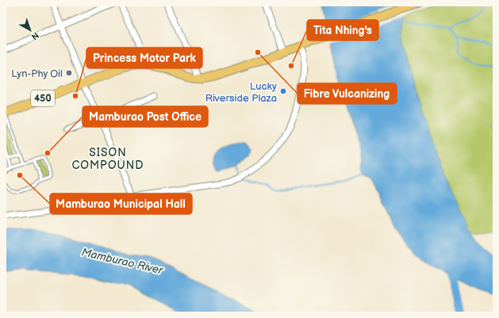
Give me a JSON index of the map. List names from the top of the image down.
{
  "streets": {
    "main road": ["450"]
  },
  "districts": ["SISON COMPOUND"],
  "water": ["Mamburao River"],
  "places": [
    "Fibre Vulcanizing",
    "Tita Nhing's",
    "Lyn-Phy Oil",
    "Lucky Riverside Plaza",
    "Princess Motor Park",
    "Mamburao Post Office",
    "Mamburao Municipal Hall"
  ],
  "north": "bottom right"
}
